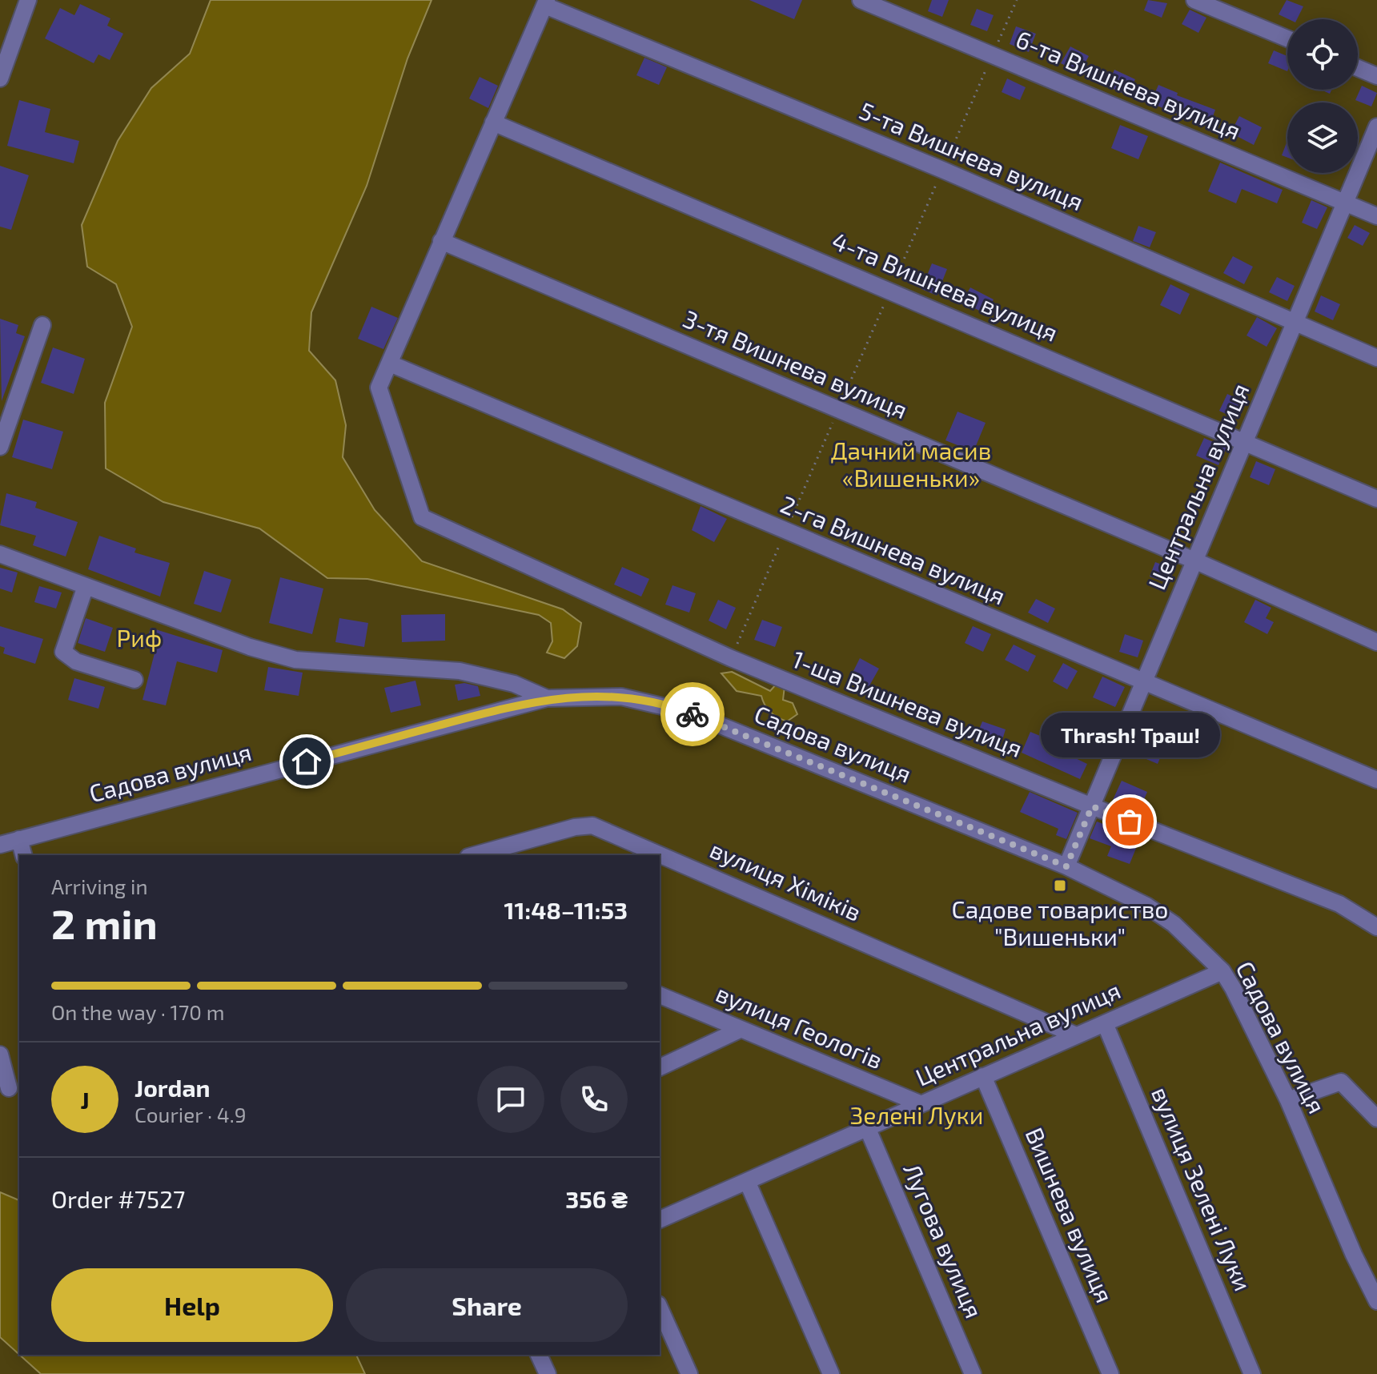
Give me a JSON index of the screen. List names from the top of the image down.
{
  "streets": {
    "street": [
      "6-та Вишнева вулиця",
      "5-та Вишнева вулиця",
      "4-та Вишнева вулиця",
      "3-тя Вишнева вулиця",
      "Центральна вулиця",
      "2-га Вишнева вулиця",
      "1-ша Вишнева вулиця",
      "Садова вулиця",
      "вулиця Хіміків",
      "вулиця Геологів",
      "вулиця Зелені Луки",
      "Вишнева вулиця",
      "Лугова вулиця"
    ]
  },
  "crossings": [
    ["6-та Вишнева вулиця", "Центральна вулиця"],
    ["5-та Вишнева вулиця", "Центральна вулиця"],
    ["4-та Вишнева вулиця", "Центральна вулиця"],
    ["3-тя Вишнева вулиця", "Центральна вулиця"],
    ["Центральна вулиця", "2-га Вишнева вулиця"],
    ["Центральна вулиця", "1-ша Вишнева вулиця"],
    ["Центральна вулиця", "Садова вулиця"],
    ["Центральна вулиця", "вулиця Хіміків"],
    ["Центральна вулиця", "вулиця Геологів"],
    ["Центральна вулиця", "вулиця Зелені Луки"],
    ["Центральна вулиця", "Вишнева вулиця"],
    ["Центральна вулиця", "Лугова вулиця"],
    ["2-га Вишнева вулиця", "1-ша Вишнева вулиця"]
  ],
  "parks": ["Дачний масив «Вишеньки»", "Риф", "Зелені Луки"],
  "places": {
    "other": ["Thrash! Траш!"],
    "transit": ["Садове товариство \"Вишеньки\""]
  },
  "page": {
    "bubble": "Thrash! Траш!",
    "heading": ["2 min", "Arriving in", "11:48–11:53"],
    "panel": [
      "Jordan",
      "Courier · 4.9",
      "Order #7527",
      "356 ₴"
    ],
    "bar": "On the way · 170 m",
    "round": "J",
    "buttons": ["Help", "Share"]
  }
}
